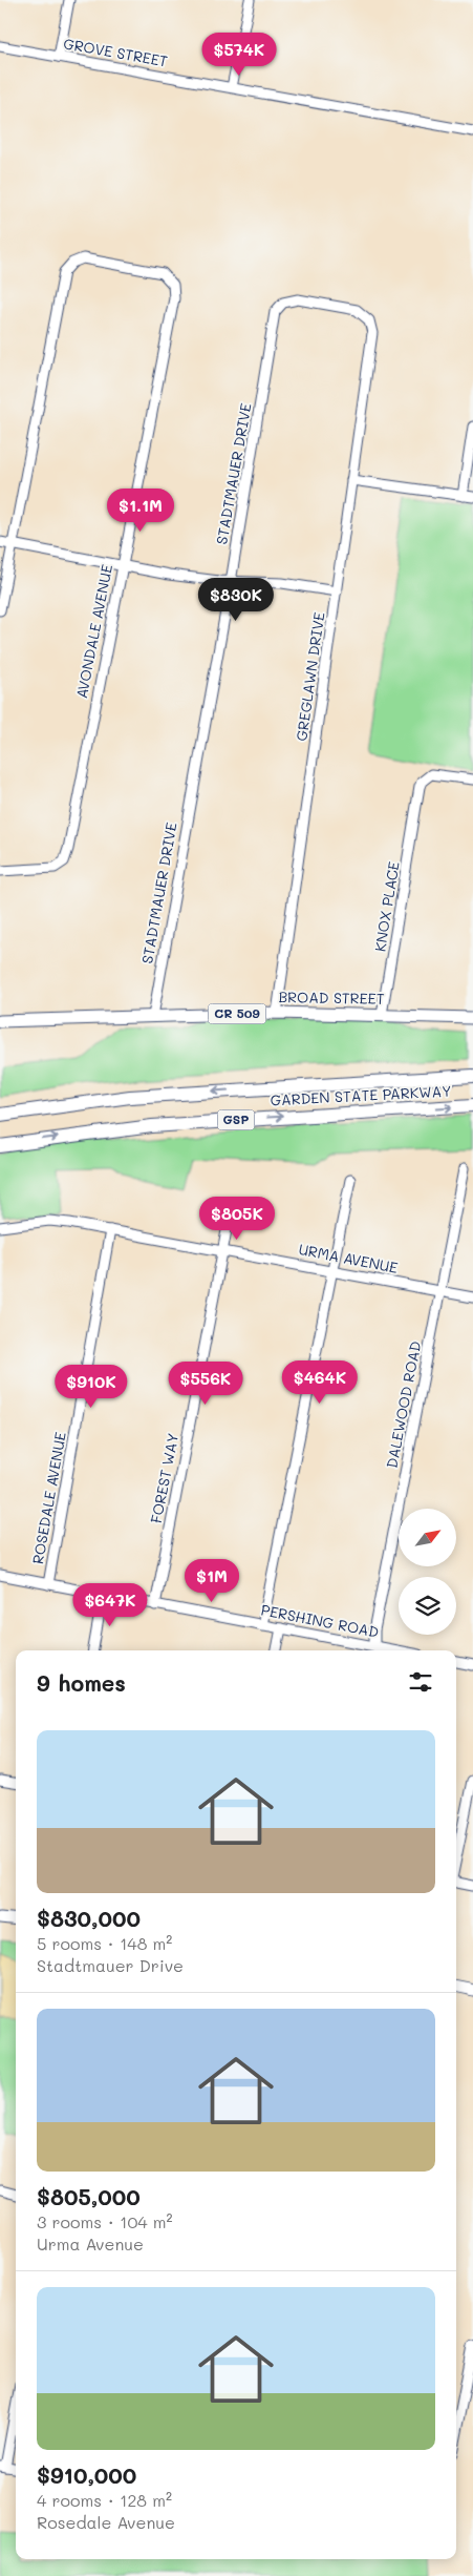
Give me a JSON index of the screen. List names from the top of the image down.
{
  "streets": {
    "highway": ["GARDEN STATE PARKWAY", "GSP"],
    "main road": ["BROAD STREET", "CR 509"],
    "street": [
      "GROVE STREET",
      "STADTMAUER DRIVE",
      "AVONDALE AVENUE",
      "GREGLAWN DRIVE",
      "KNOX PLACE",
      "URMA AVENUE",
      "DALEWOOD ROAD",
      "FOREST WAY",
      "ROSEDALE AVENUE",
      "PERSHING ROAD"
    ]
  },
  "crossings": [
    ["STADTMAUER DRIVE", "GREGLAWN DRIVE"],
    ["STADTMAUER DRIVE", "BROAD STREET"],
    ["GREGLAWN DRIVE", "BROAD STREET"],
    ["KNOX PLACE", "BROAD STREET"],
    ["URMA AVENUE", "DALEWOOD ROAD"],
    ["URMA AVENUE", "FOREST WAY"],
    ["URMA AVENUE", "ROSEDALE AVENUE"],
    ["DALEWOOD ROAD", "PERSHING ROAD"],
    ["FOREST WAY", "PERSHING ROAD"],
    ["ROSEDALE AVENUE", "PERSHING ROAD"]
  ],
  "north": "top right",
  "page": {
    "price": [
      "$574K",
      "$1.1M",
      "$830K",
      "$805K",
      "$464K",
      "$556K",
      "$910K",
      "$1M",
      "$647K"
    ],
    "heading": "9 homes",
    "list": [
      {
        "name": "$830,000",
        "note": "5 rooms · 148 m² · Stadtmauer Drive"
      },
      {
        "name": "$805,000",
        "note": "3 rooms · 104 m² · Urma Avenue"
      },
      {
        "name": "$910,000",
        "note": "4 rooms · 128 m² · Rosedale Avenue"
      }
    ]
  }
}
